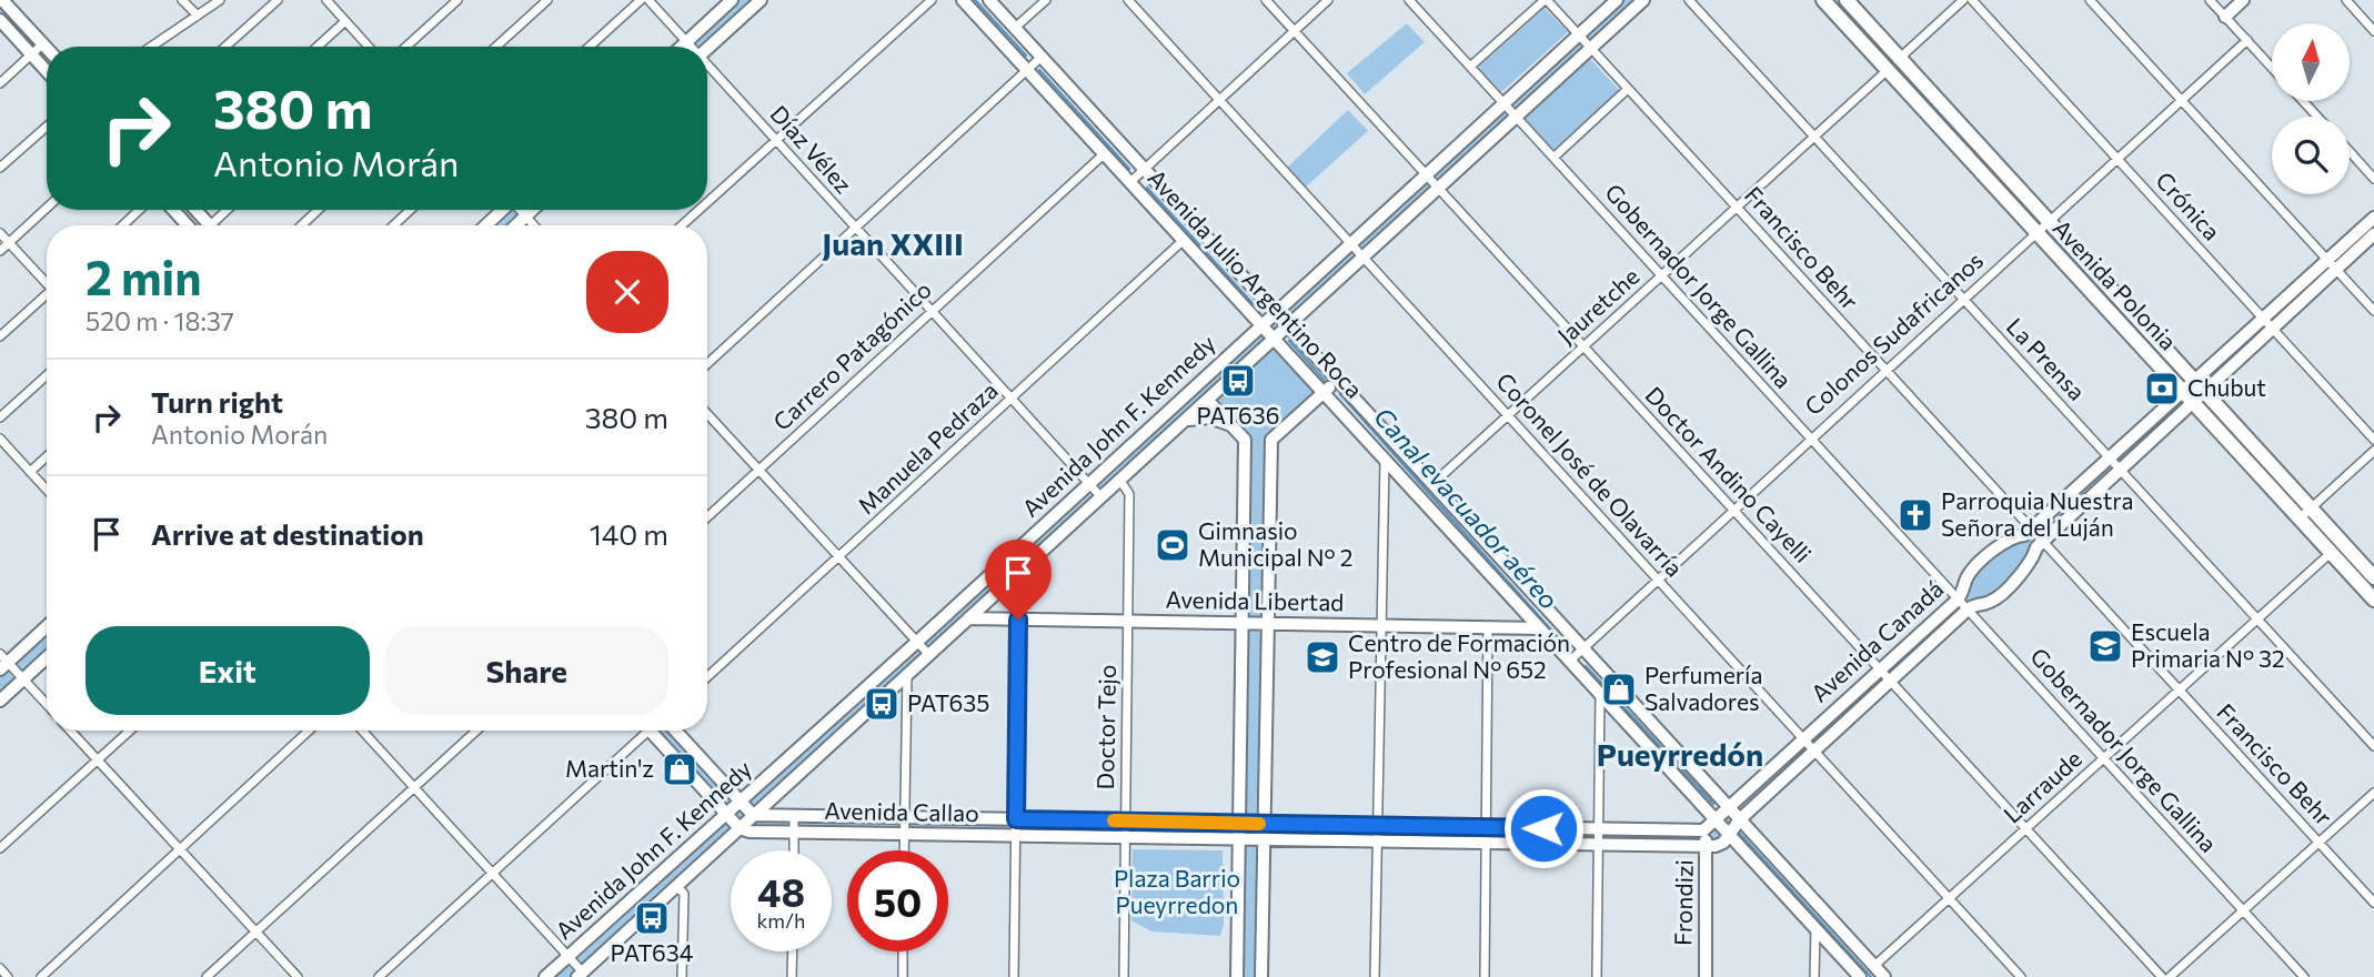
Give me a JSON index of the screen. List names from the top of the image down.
{
  "streets": {
    "main road": [
      "Avenida Julio Argentino Roca",
      "Avenida Polonia",
      "Avenida John F. Kennedy",
      "Avenida Libertad",
      "Avenida Canadá",
      "Avenida Callao",
      "Frondizi"
    ],
    "street": [
      "Díaz Vélez",
      "Crónica",
      "Francisco Behr",
      "Gobernador Jorge Gallina",
      "Jauretche",
      "Colonos Sudafricanos",
      "Carrero Patagónico",
      "La Prensa",
      "Manuela Pedraza",
      "Coronel José de Olavarría",
      "Doctor Andino Cayelli",
      "Doctor Tejo",
      "Larraude"
    ]
  },
  "crossings": [
    ["Díaz Vélez", "Carrero Patagónico"],
    ["Díaz Vélez", "Avenida John F. Kennedy"],
    ["Díaz Vélez", "Manuela Pedraza"],
    ["Crónica", "Colonos Sudafricanos"],
    ["Crónica", "Avenida Canadá"],
    ["Francisco Behr", "Jauretche"],
    ["Francisco Behr", "Colonos Sudafricanos"],
    ["Francisco Behr", "Avenida John F. Kennedy"],
    ["Francisco Behr", "Avenida Canadá"],
    ["Francisco Behr", "Larraude"],
    ["Avenida Julio Argentino Roca", "Jauretche"],
    ["Avenida Julio Argentino Roca", "Colonos Sudafricanos"],
    ["Avenida Julio Argentino Roca", "Carrero Patagónico"],
    ["Avenida Julio Argentino Roca", "Avenida John F. Kennedy"],
    ["Avenida Julio Argentino Roca", "Manuela Pedraza"],
    ["Avenida Julio Argentino Roca", "Avenida Libertad"],
    ["Avenida Julio Argentino Roca", "Avenida Canadá"],
    ["Avenida Julio Argentino Roca", "Larraude"],
    ["Avenida Polonia", "Jauretche"],
    ["Avenida Polonia", "Colonos Sudafricanos"],
    ["Avenida Polonia", "Avenida Canadá"],
    ["Avenida Polonia", "Larraude"],
    ["Gobernador Jorge Gallina", "Jauretche"],
    ["Gobernador Jorge Gallina", "Colonos Sudafricanos"],
    ["Gobernador Jorge Gallina", "Avenida John F. Kennedy"],
    ["Gobernador Jorge Gallina", "Avenida Canadá"],
    ["Gobernador Jorge Gallina", "Larraude"],
    ["Jauretche", "La Prensa"],
    ["Jauretche", "Coronel José de Olavarría"],
    ["Jauretche", "Doctor Andino Cayelli"],
    ["Colonos Sudafricanos", "La Prensa"],
    ["Colonos Sudafricanos", "Coronel José de Olavarría"],
    ["Colonos Sudafricanos", "Doctor Andino Cayelli"],
    ["La Prensa", "Avenida Canadá"],
    ["La Prensa", "Larraude"],
    ["Avenida John F. Kennedy", "Coronel José de Olavarría"],
    ["Avenida John F. Kennedy", "Doctor Andino Cayelli"],
    ["Avenida John F. Kennedy", "Avenida Libertad"],
    ["Avenida John F. Kennedy", "Doctor Tejo"],
    ["Avenida John F. Kennedy", "Avenida Callao"],
    ["Coronel José de Olavarría", "Avenida Canadá"],
    ["Coronel José de Olavarría", "Larraude"],
    ["Doctor Andino Cayelli", "Avenida Canadá"],
    ["Doctor Andino Cayelli", "Larraude"],
    ["Avenida Libertad", "Doctor Tejo"],
    ["Doctor Tejo", "Avenida Callao"],
    ["Avenida Callao", "Frondizi"]
  ],
  "districts": ["Juan XXIII", "Pueyrredón"],
  "water": ["Canal evacuador aéreo"],
  "parks": ["Plaza Barrio Pueyrredon"],
  "places": {
    "bus stop": ["PAT636", "PAT635", "PAT634"],
    "bank": ["Chubut"],
    "church": ["Parroquia Nuestra Señora del Luján"],
    "sports": ["Gimnasio Municipal N° 2"],
    "school or university": ["Escuela Primaria N° 32", "Centro de Formación Profesional N° 652"],
    "shop": ["Perfumería Salvadores", "Martin'z"]
  },
  "north": "top",
  "page": {
    "turn": ["380 m", "Antonio Morán"],
    "heading": ["2 min", "520 m · 18:37"],
    "list": [
      {
        "name": "Turn right",
        "note": "Antonio Morán",
        "value": "380 m"
      },
      {
        "name": "Arrive at destination",
        "value": "140 m"
      }
    ],
    "buttons": ["Exit", "Share"],
    "speed": "48 km/h",
    "limit": "50"
  }
}
